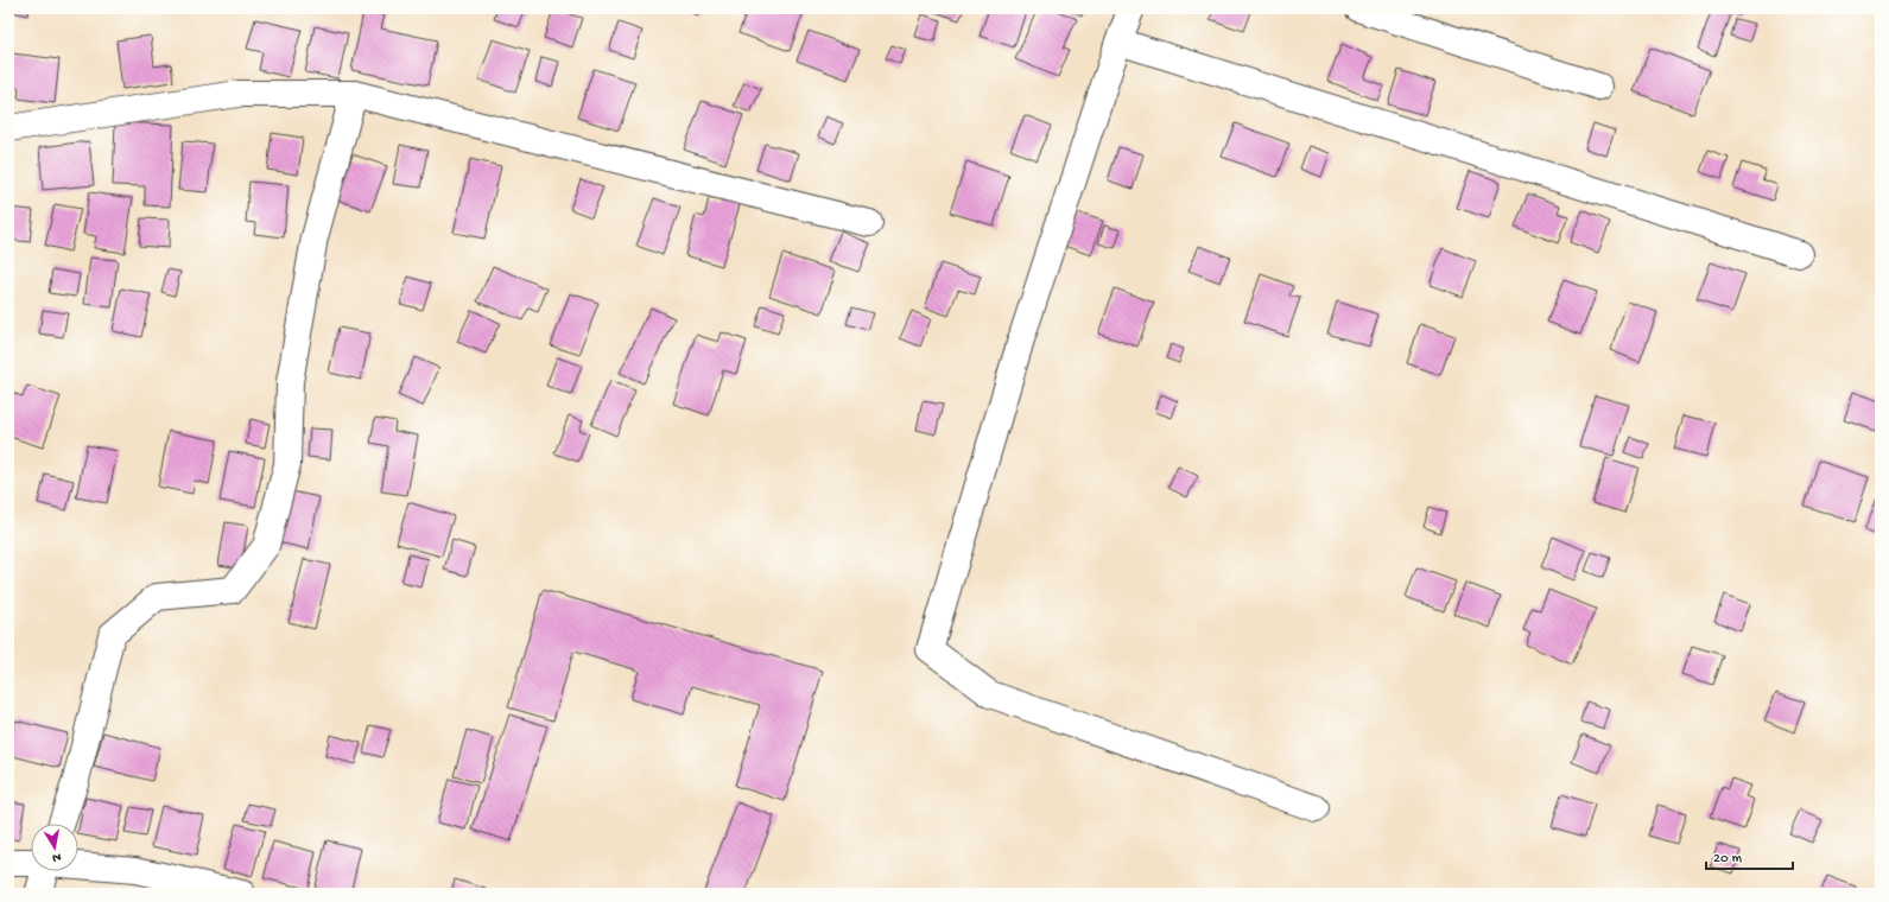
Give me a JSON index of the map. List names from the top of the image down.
{
  "scale_bar": "20 m",
  "north": "bottom"
}
